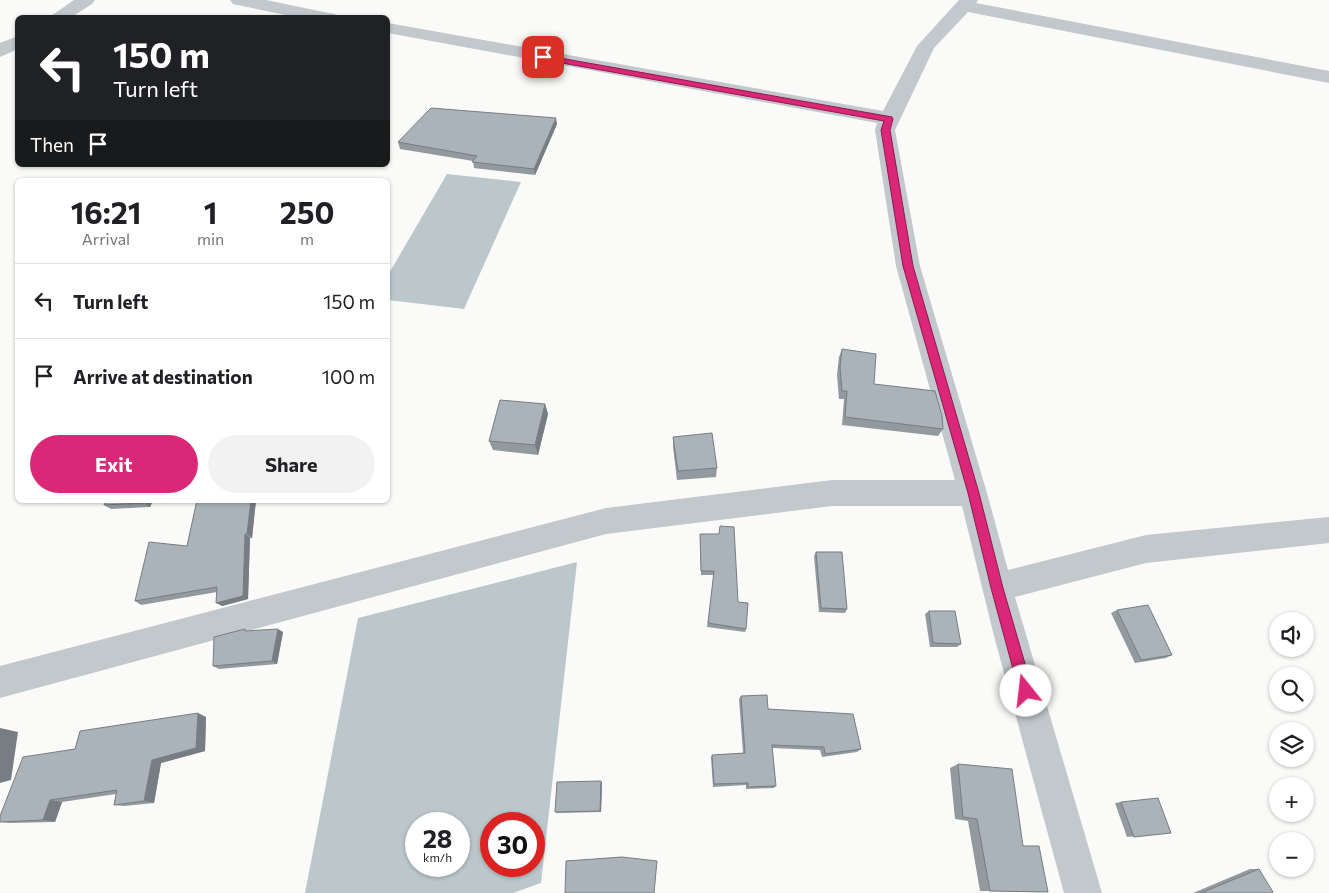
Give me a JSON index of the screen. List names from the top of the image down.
{
  "page": {
    "turn": ["150 m", "Turn left"],
    "then": "Then",
    "eta": [
      "16:21",
      "Arrival",
      "1",
      "min",
      "250",
      "m"
    ],
    "list": [
      {
        "name": "Turn left",
        "value": "150 m"
      },
      {
        "name": "Arrive at destination",
        "value": "100 m"
      }
    ],
    "buttons": ["Exit", "Share"],
    "map_buttons": ["+", "−"],
    "speed": "28 km/h",
    "limit": "30"
  }
}
